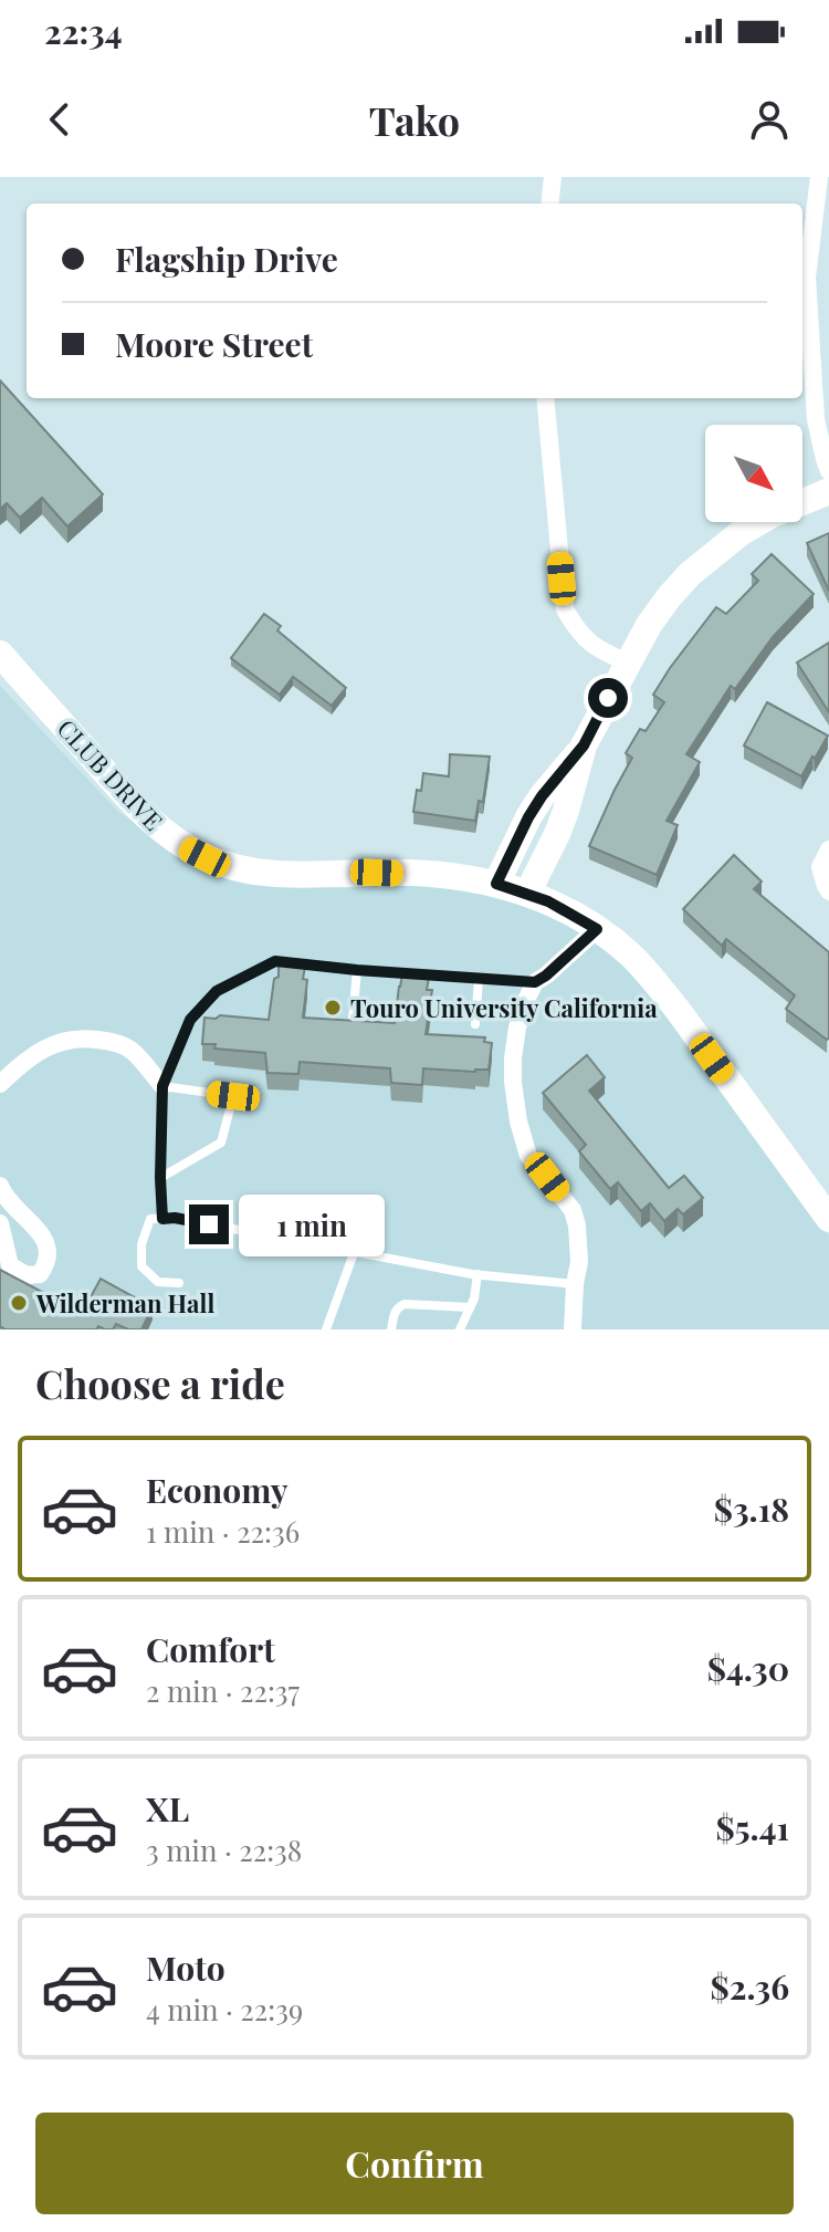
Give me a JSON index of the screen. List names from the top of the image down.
{
  "streets": {
    "street": ["CLUB DRIVE"]
  },
  "places": ["Touro University California", "Wilderman Hall"],
  "north": "bottom right",
  "page": {
    "status": "22:34",
    "header": "Tako",
    "banner": ["Flagship Drive", "Moore Street"],
    "bubble": "1 min",
    "heading": "Choose a ride",
    "list": [
      {
        "name": "Economy",
        "note": "1 min · 22:36",
        "value": "$3.18"
      },
      {
        "name": "Comfort",
        "note": "2 min · 22:37",
        "value": "$4.30"
      },
      {
        "name": "XL",
        "note": "3 min · 22:38",
        "value": "$5.41"
      },
      {
        "name": "Moto",
        "note": "4 min · 22:39",
        "value": "$2.36"
      }
    ],
    "buttons": "Confirm"
  }
}
